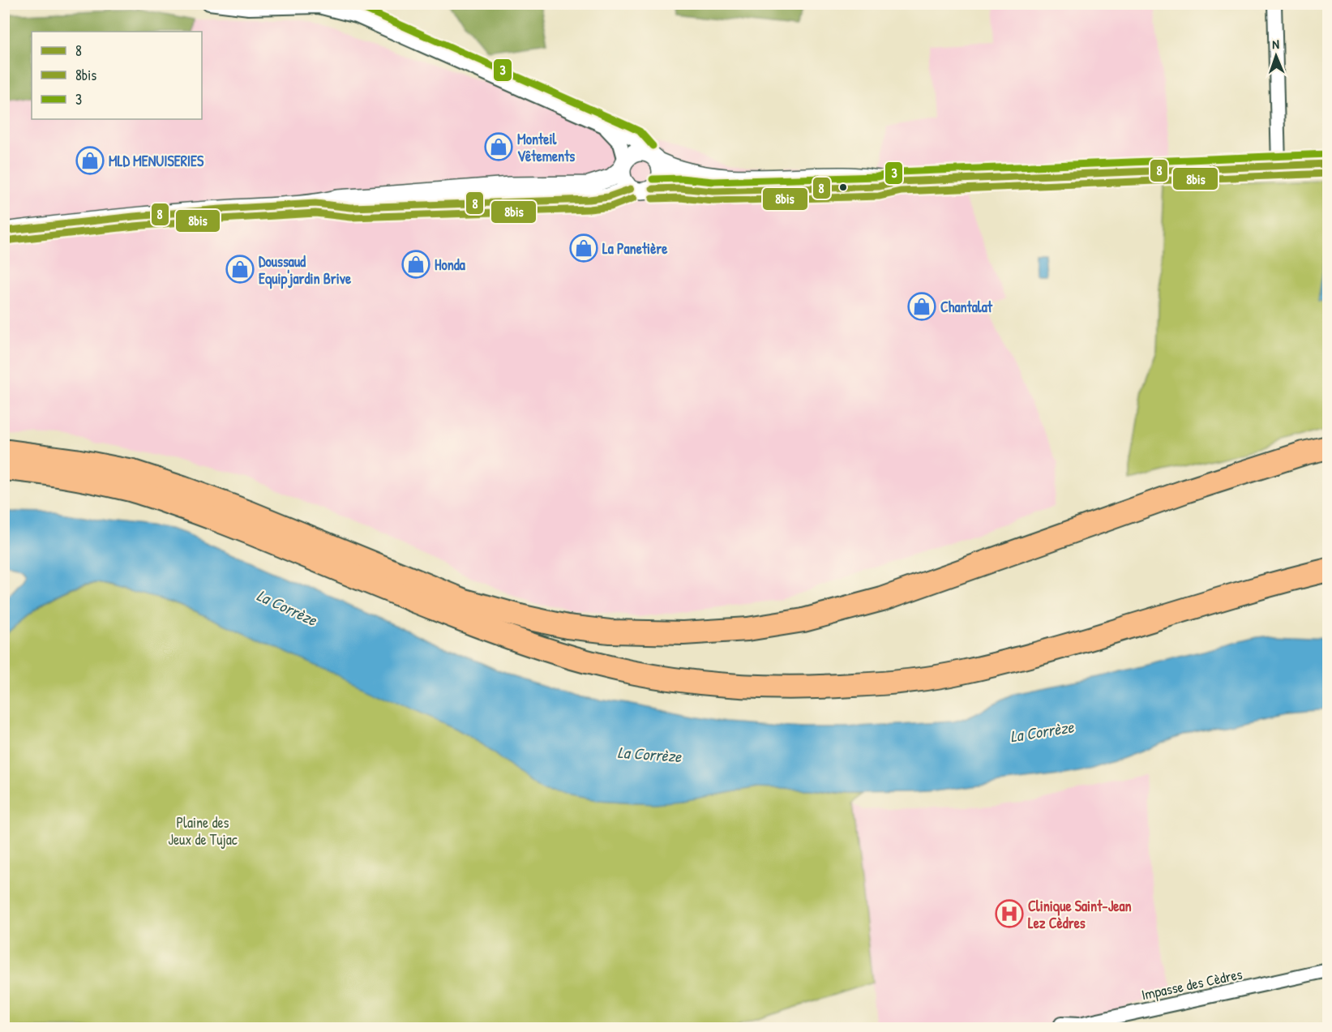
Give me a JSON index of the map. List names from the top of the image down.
{
  "streets": {
    "street": ["Impasse des Cèdres"]
  },
  "water": ["La Corrèze"],
  "parks": ["Plaine des Jeux de Tujac"],
  "places": {
    "shop": [
      "Monteil Vêtements",
      "MLD MENUISERIES",
      "La Panetière",
      "Honda",
      "Doussaud Equip'jardin Brive",
      "Chantalat"
    ],
    "hospital": ["Clinique Saint-Jean Lez Cèdres"]
  },
  "lines": ["transit line 3", "transit line 8", "transit line 8bis"],
  "legend": ["8", "8bis", "3"],
  "north": "top"
}
